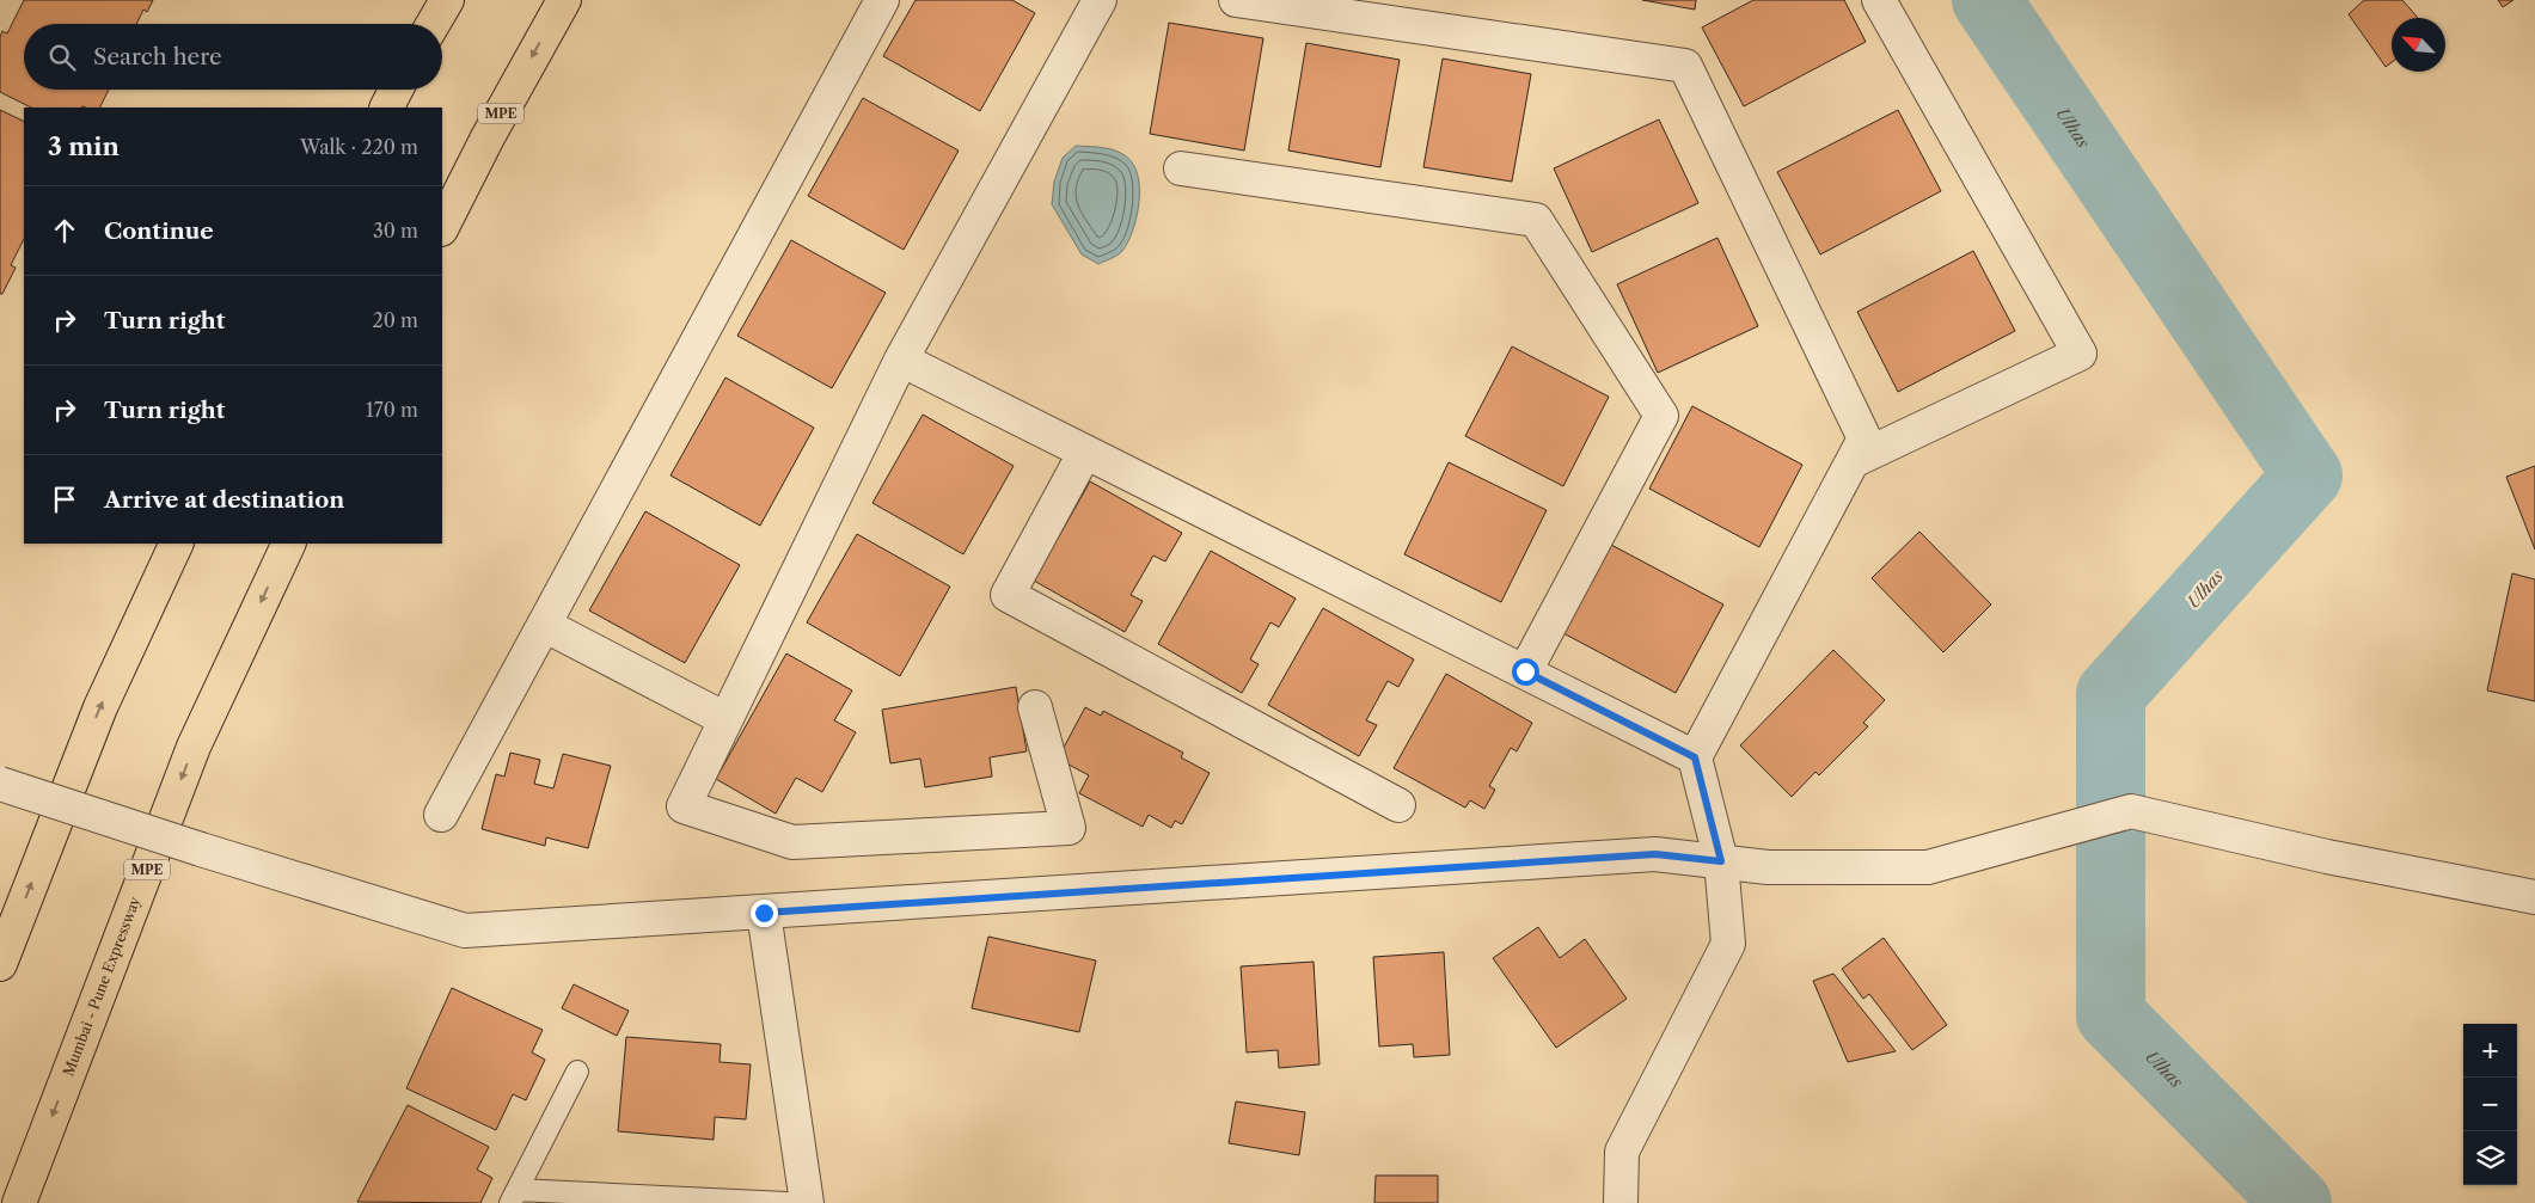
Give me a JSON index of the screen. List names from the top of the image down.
{
  "streets": {
    "highway": ["MPE", "Mumbai - Pune Expressway"]
  },
  "water": ["Ulhas"],
  "north": "top left",
  "page": {
    "search": "Search here",
    "heading": ["3 min", "Walk · 220 m"],
    "list": [
      ["Continue", "30 m"],
      ["Turn right", "20 m"],
      ["Turn right", "170 m"],
      "Arrive at destination"
    ],
    "map_buttons": ["+", "−"]
  }
}
